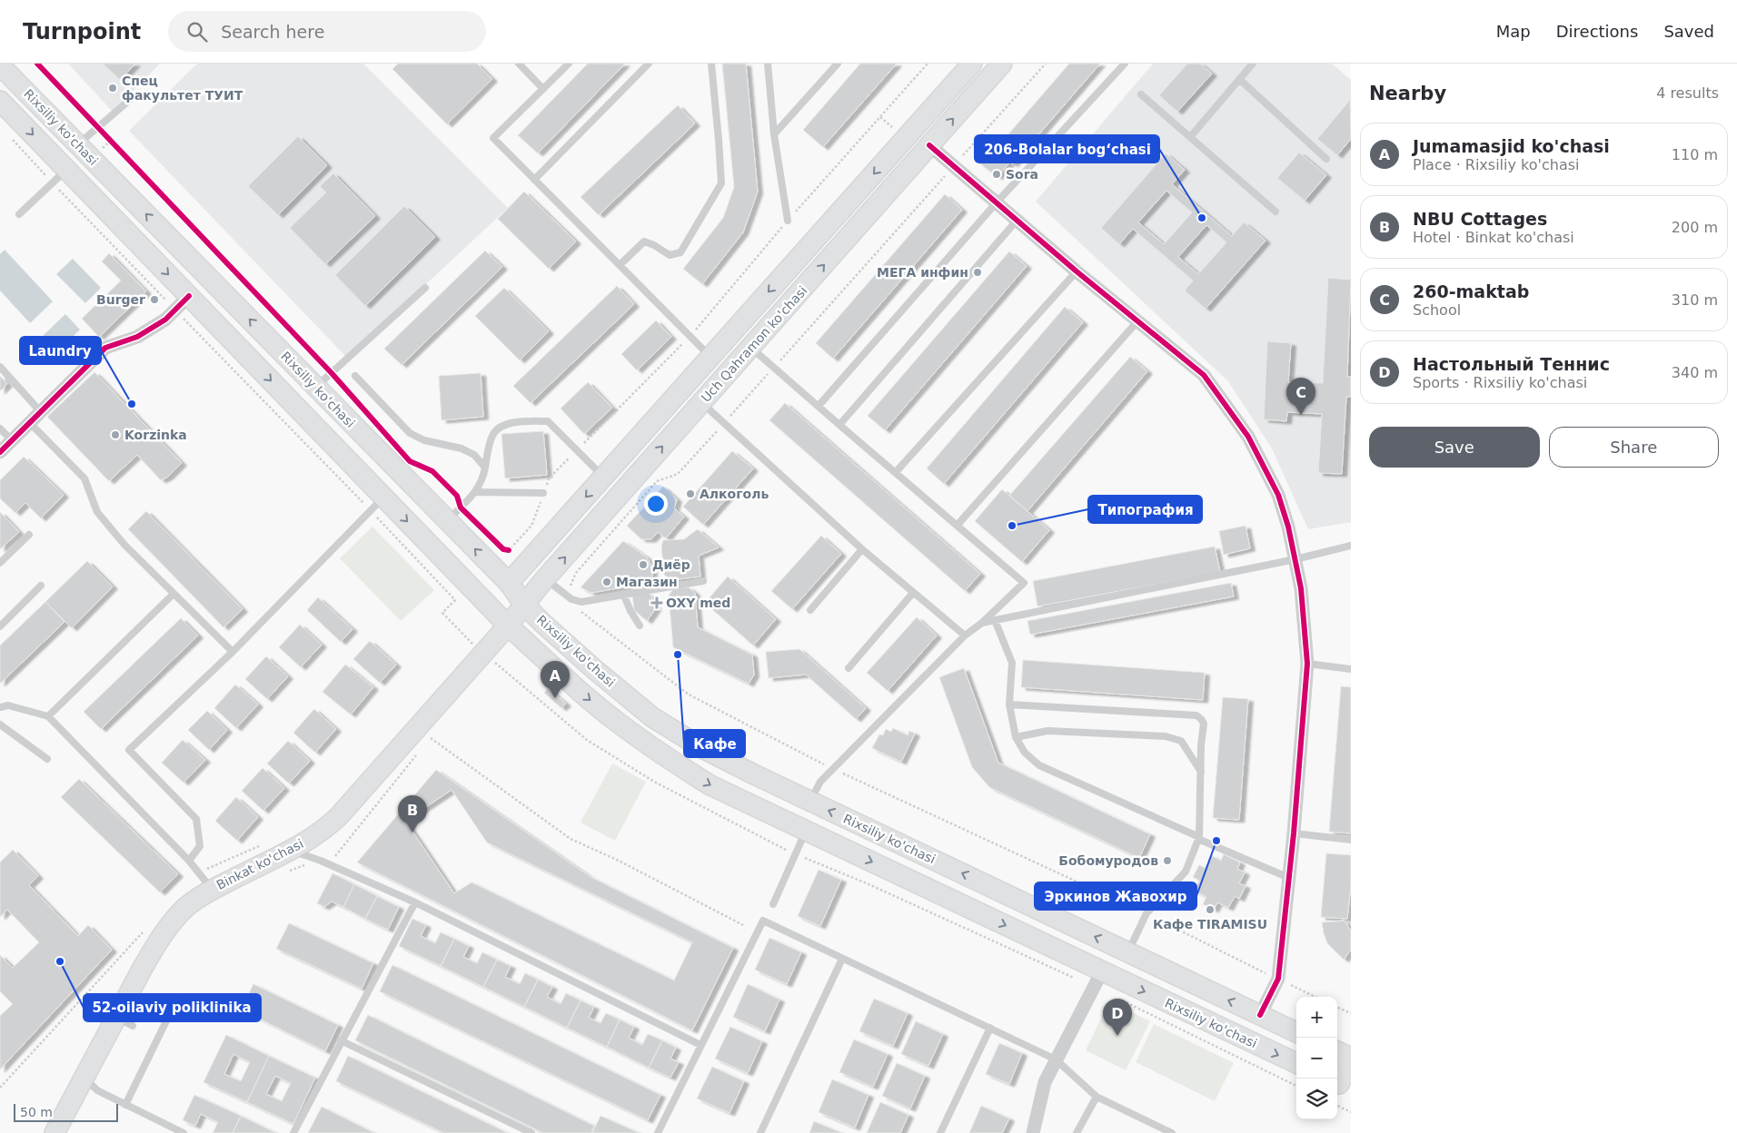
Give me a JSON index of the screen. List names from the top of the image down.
{
  "streets": {
    "main road": ["Rixsiliy ko'chasi", "Uch Qahramon ko'chasi", "Binkat ko'chasi"]
  },
  "crossings": [
    ["Rixsiliy ko'chasi", "Uch Qahramon ko'chasi"],
    ["Rixsiliy ko'chasi", "Binkat ko'chasi"],
    ["Uch Qahramon ko'chasi", "Binkat ko'chasi"]
  ],
  "places": {
    "other": [
      "Спец факультет ТУИТ",
      "Sora",
      "206-Bolalar bogʻchasi",
      "МЕГА инфин",
      "Burger",
      "Laundry",
      "Korzinka",
      "Алкоголь",
      "Типография",
      "Диёр",
      "Магазин",
      "Кафе",
      "Эркинов Жавохир",
      "Бобомуродов",
      "Кафе TIRAMISU",
      "52-oilaviy poliklinika"
    ],
    "health": ["OXY med"]
  },
  "scale_bar": "50 m",
  "page": {
    "header": "Turnpoint",
    "search": "Search here",
    "nav": ["Map", "Directions", "Saved"],
    "heading": ["Nearby", "4 results"],
    "list": [
      {
        "mark": "A",
        "name": "Jumamasjid ko'chasi",
        "note": "Place · Rixsiliy ko'chasi",
        "value": "110 m"
      },
      {
        "mark": "B",
        "name": "NBU Cottages",
        "note": "Hotel · Binkat ko'chasi",
        "value": "200 m"
      },
      {
        "mark": "C",
        "name": "260-maktab",
        "note": "School",
        "value": "310 m"
      },
      {
        "mark": "D",
        "name": "Настольный Теннис",
        "note": "Sports · Rixsiliy ko'chasi",
        "value": "340 m"
      }
    ],
    "pins": [
      "C",
      "A",
      "B",
      "D"
    ],
    "buttons": ["Save", "Share"],
    "map_buttons": ["+", "−"],
    "scale": "50 m"
  }
}
